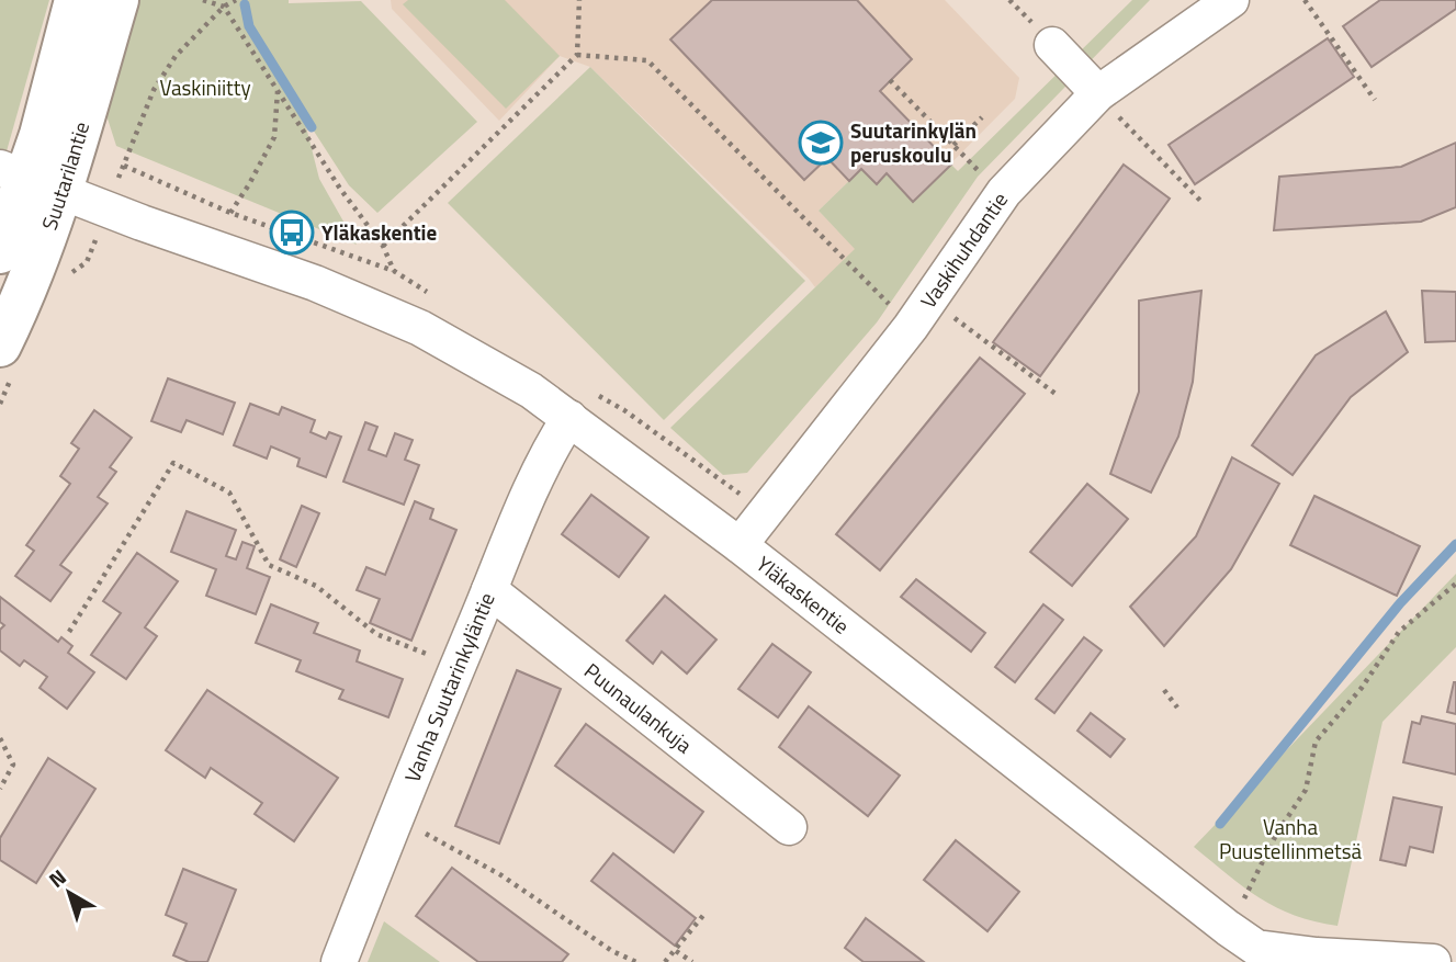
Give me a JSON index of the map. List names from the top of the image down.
{
  "streets": {
    "main road": ["Suutarilantie"],
    "street": [
      "Vaskihuhdantie",
      "Yläkaskentie",
      "Vanha Suutarinkyläntie",
      "Puunaulankuja"
    ]
  },
  "crossings": [
    ["Suutarilantie", "Yläkaskentie"],
    ["Vaskihuhdantie", "Yläkaskentie"],
    ["Yläkaskentie", "Vanha Suutarinkyläntie"],
    ["Vanha Suutarinkyläntie", "Puunaulankuja"]
  ],
  "parks": ["Vaskiniitty", "Vanha Puustellinmetsä"],
  "places": {
    "school or university": ["Suutarinkylän peruskoulu"],
    "bus stop": ["Yläkaskentie"]
  },
  "north": "top left"
}
